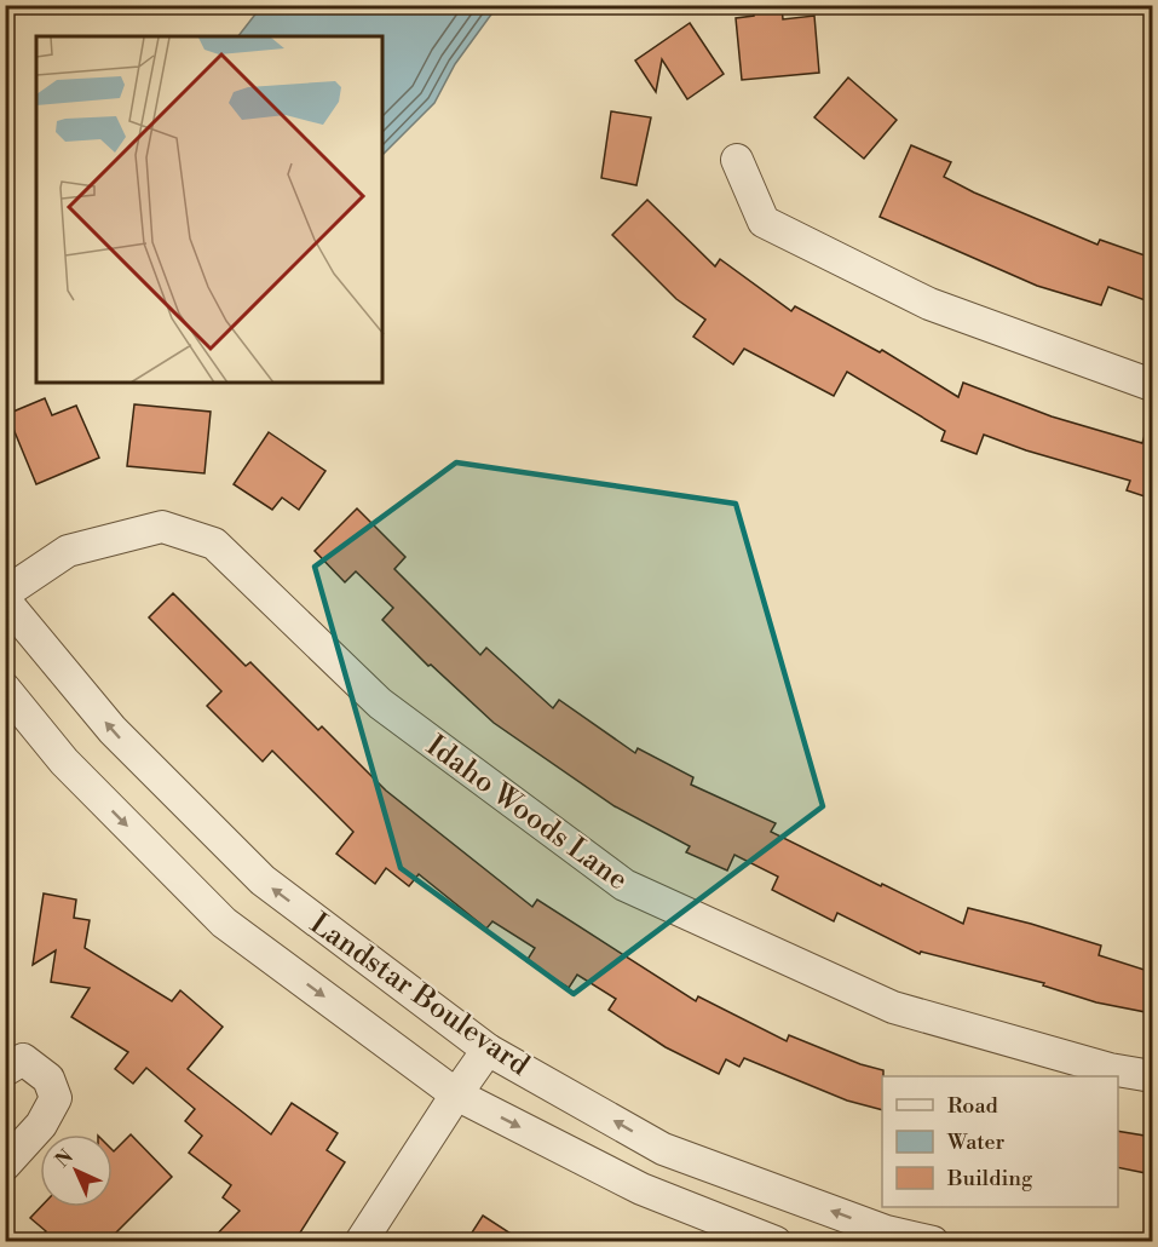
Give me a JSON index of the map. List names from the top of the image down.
{
  "streets": {
    "street": ["Idaho Woods Lane", "Landstar Boulevard"]
  },
  "legend": ["Road", "Water", "Building"],
  "north": "top left"
}
